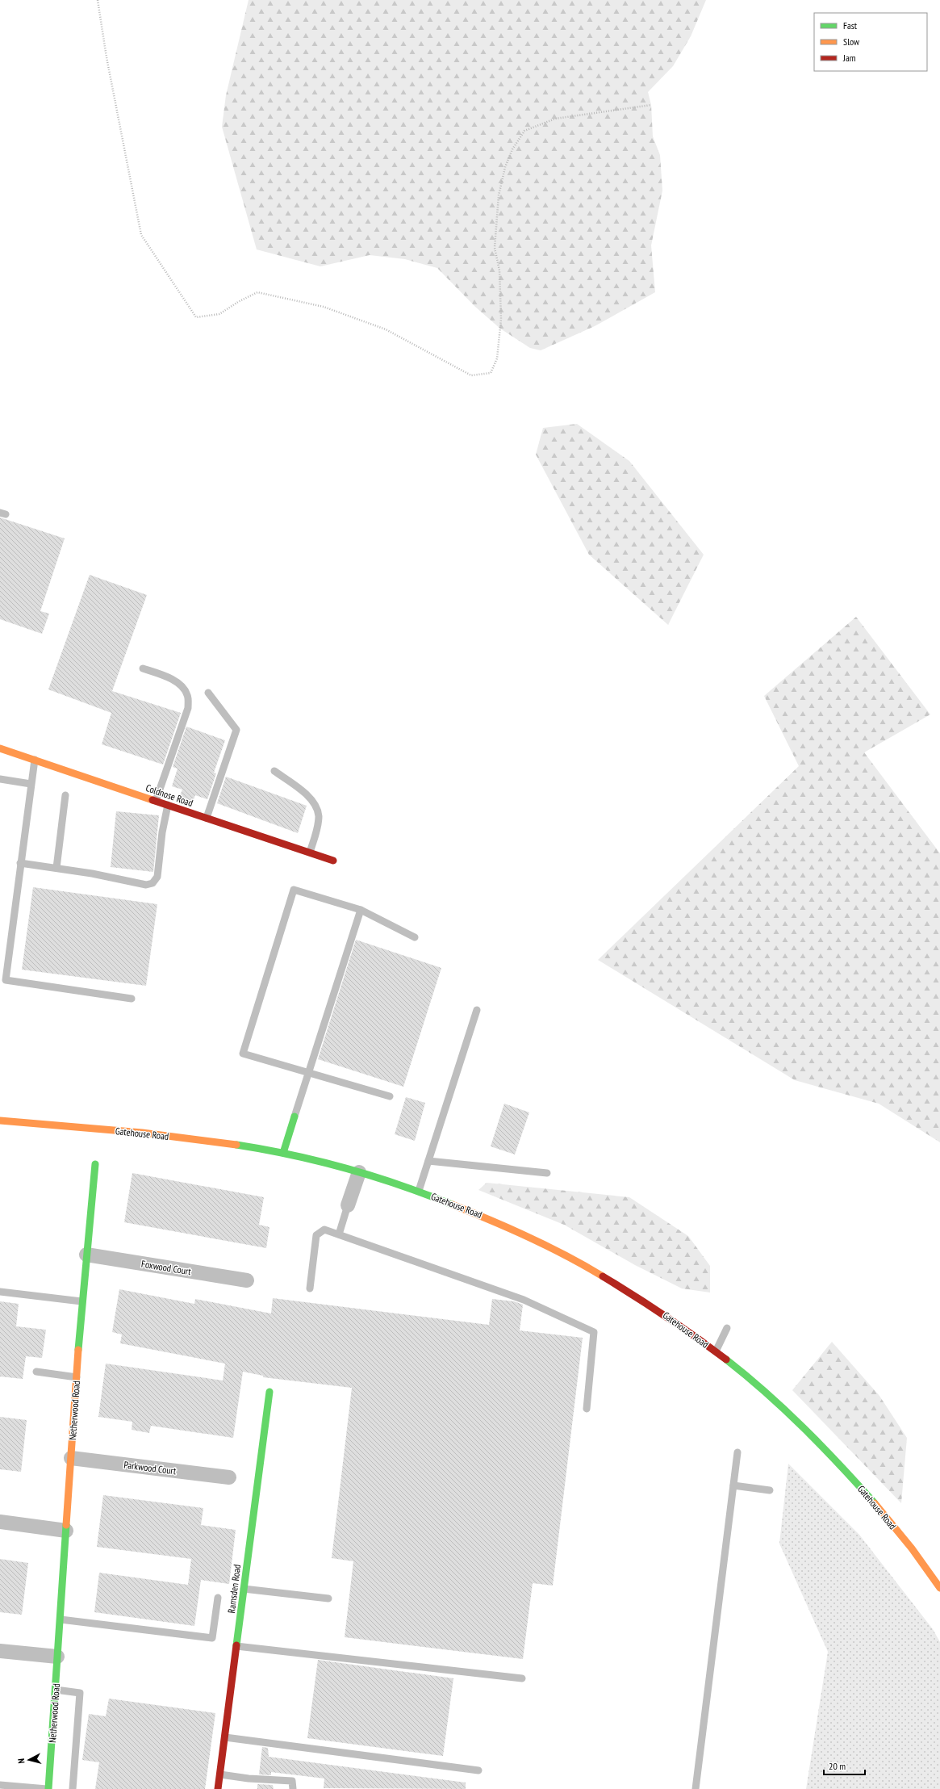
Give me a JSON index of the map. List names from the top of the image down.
{
  "streets": {
    "street": [
      "Coldnose Road",
      "Gatehouse Road",
      "Foxwood Court",
      "Netherwood Road",
      "Parkwood Court",
      "Ramsden Road"
    ]
  },
  "crossings": [
    ["Foxwood Court", "Netherwood Road"],
    ["Netherwood Road", "Parkwood Court"]
  ],
  "legend": ["Fast", "Slow", "Jam"],
  "scale_bar": "20 m",
  "north": "left"
}
